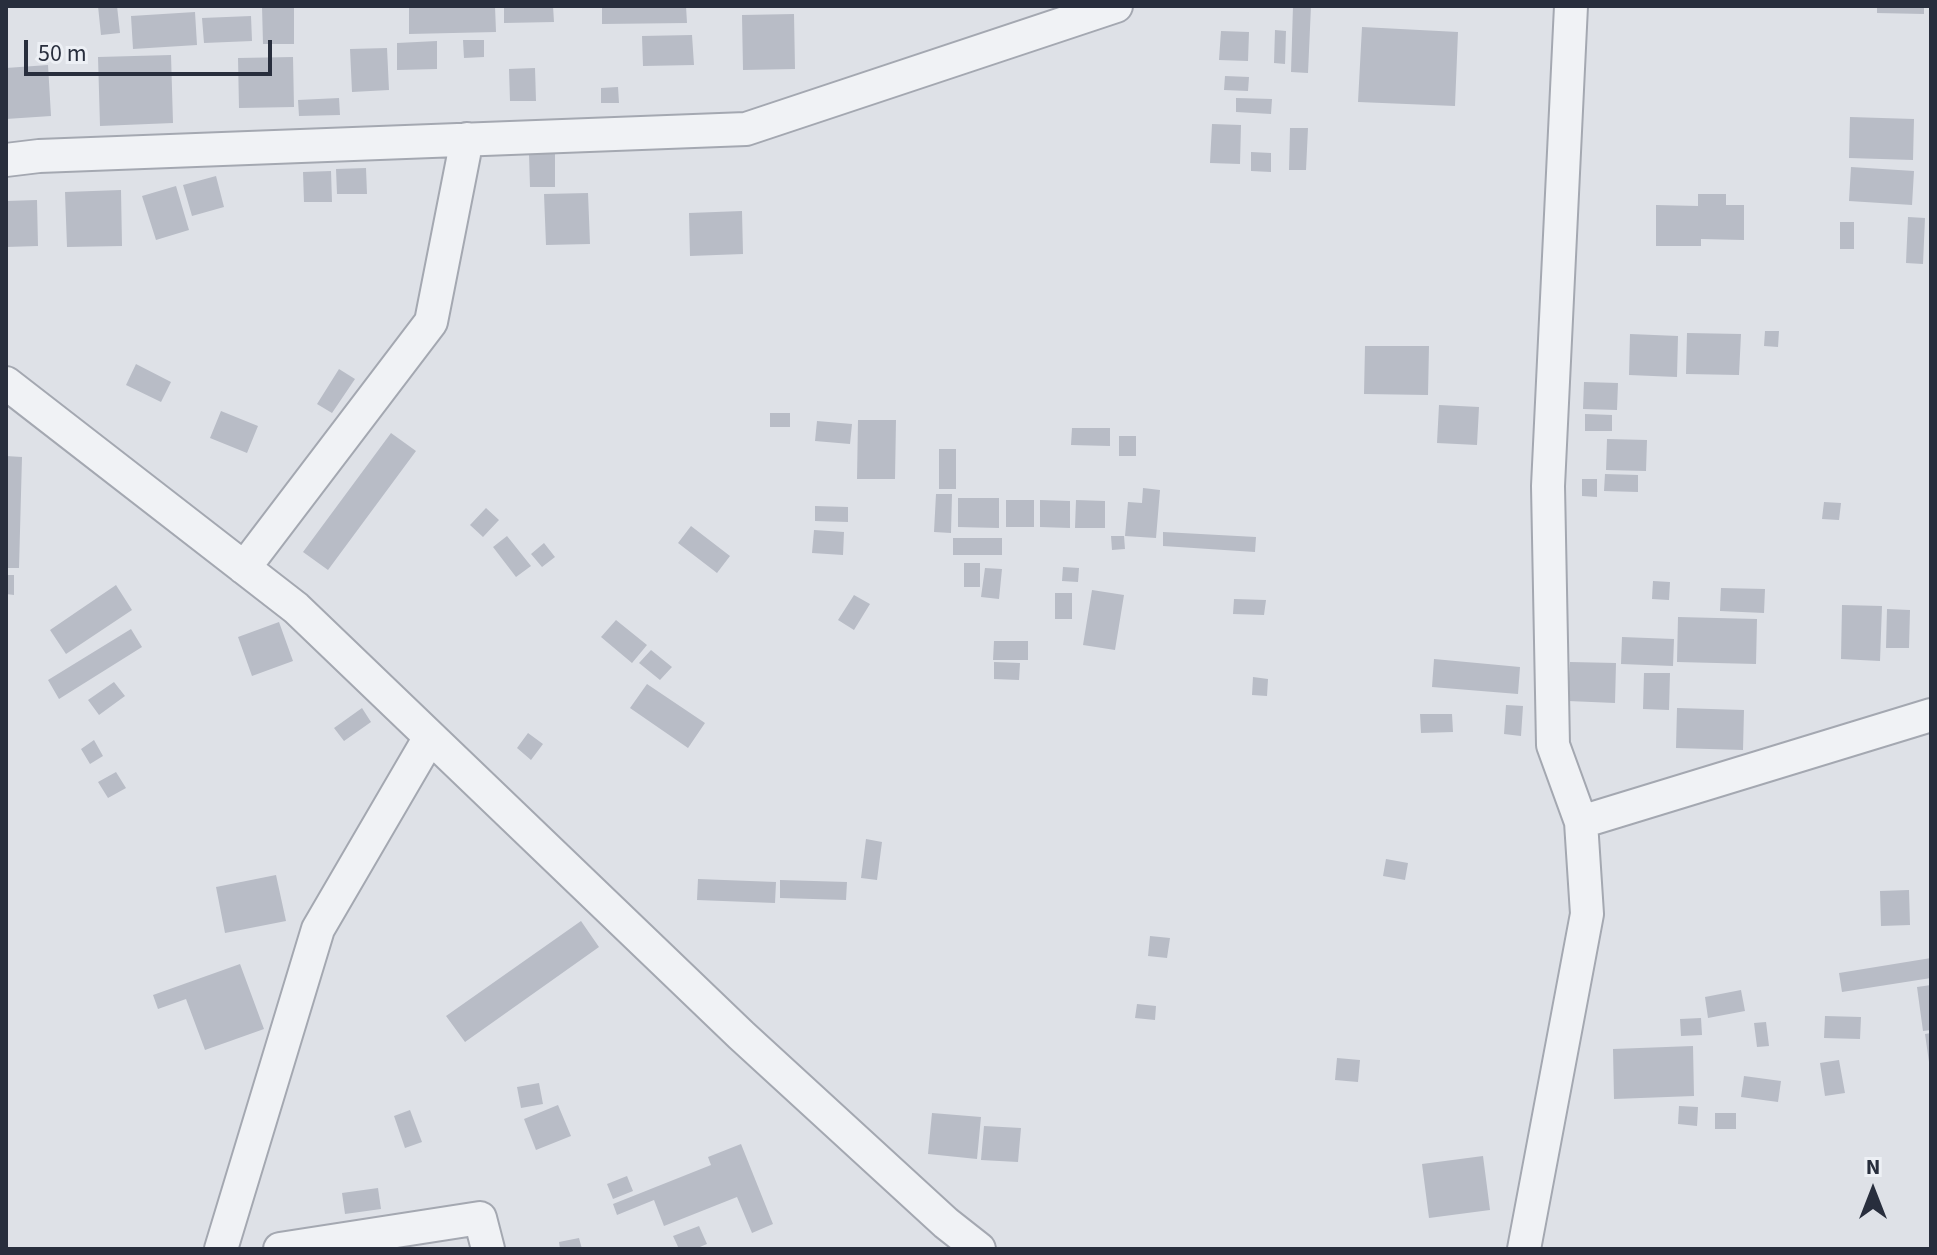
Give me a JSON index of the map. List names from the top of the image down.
{
  "scale_bar": "50 m",
  "north": "top"
}
